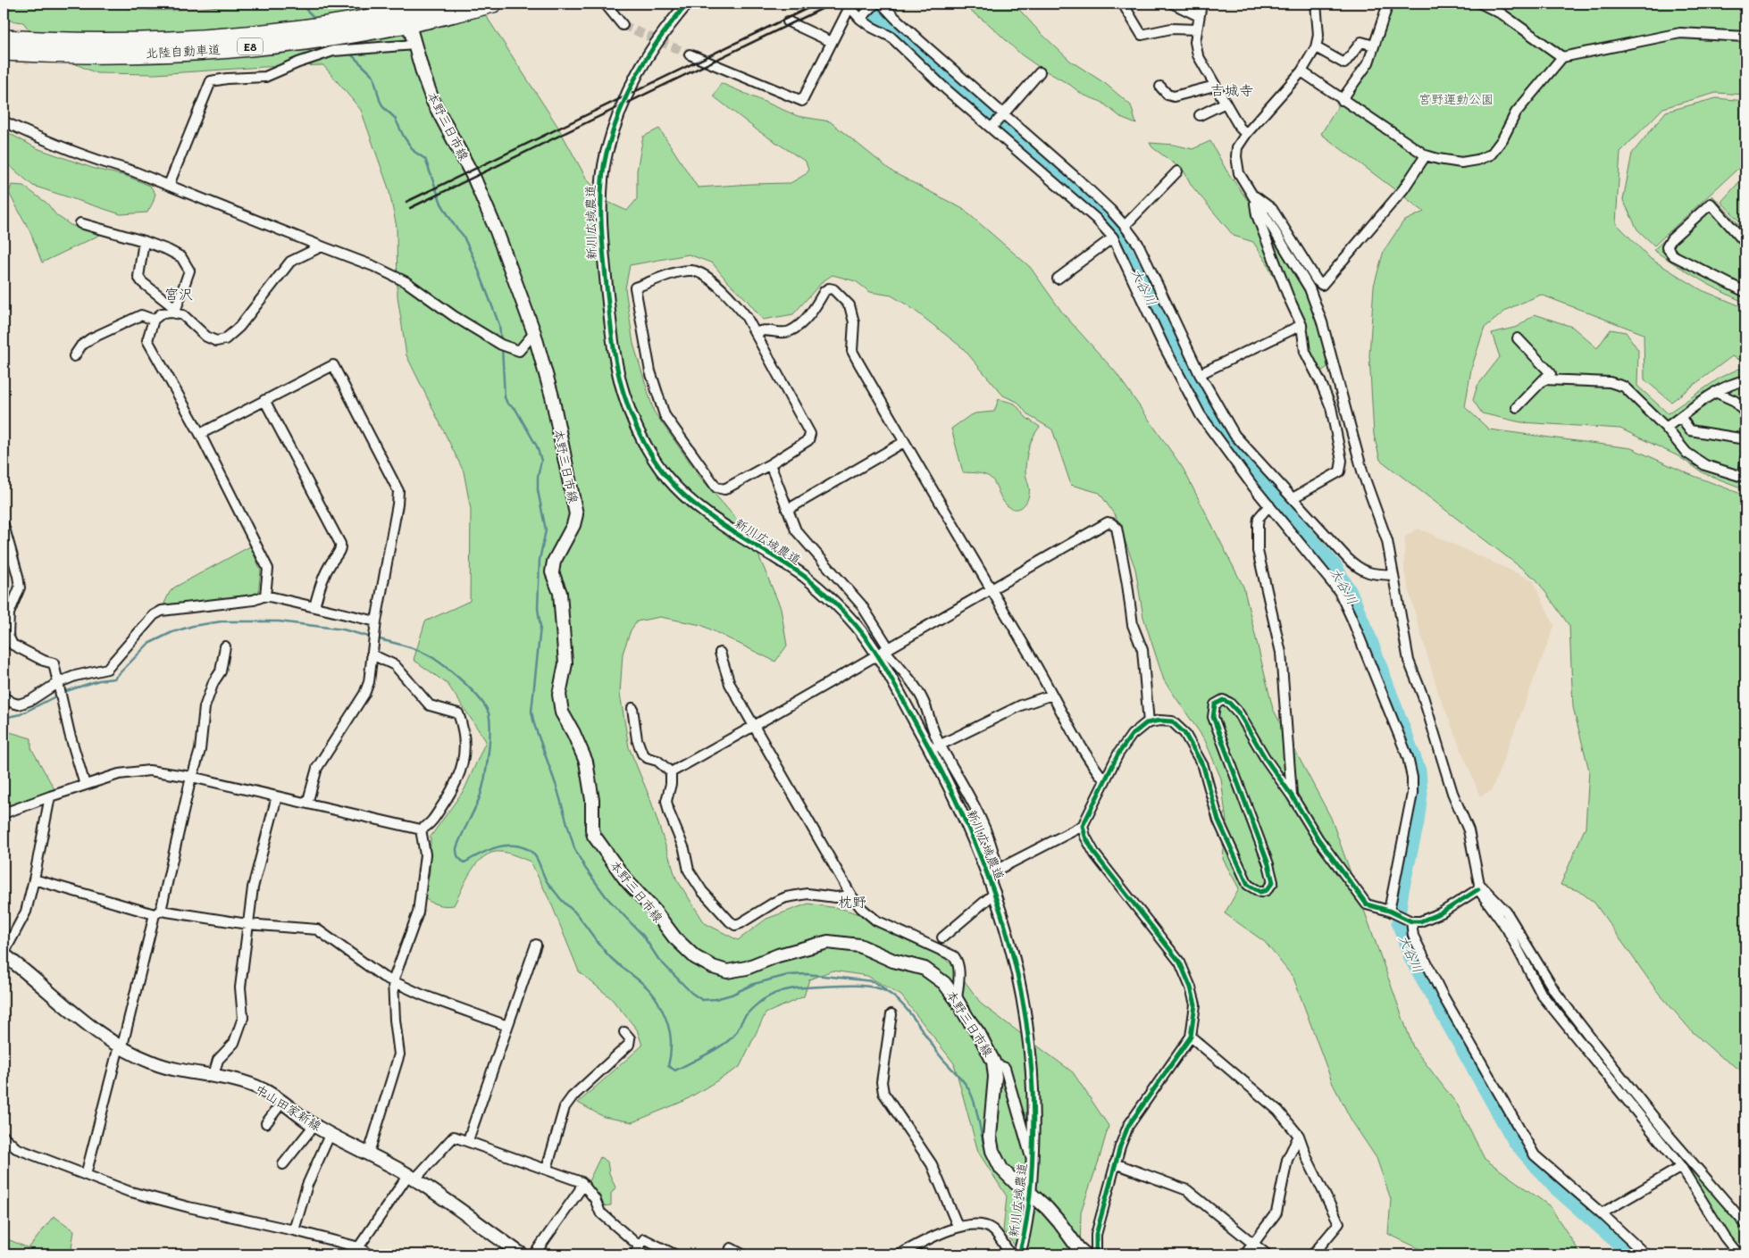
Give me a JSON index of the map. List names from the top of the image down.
{
  "streets": {
    "highway": ["E8", "北陸自動車道"],
    "main road": ["本野三日市線", "中山田家新線"],
    "street": ["新川広域農道"]
  },
  "crossings": [
    ["本野三日市線", "新川広域農道"]
  ],
  "districts": ["吉城寺", "宮沢", "枕野"],
  "water": ["大谷川"],
  "parks": ["宮野運動公園"]
}
